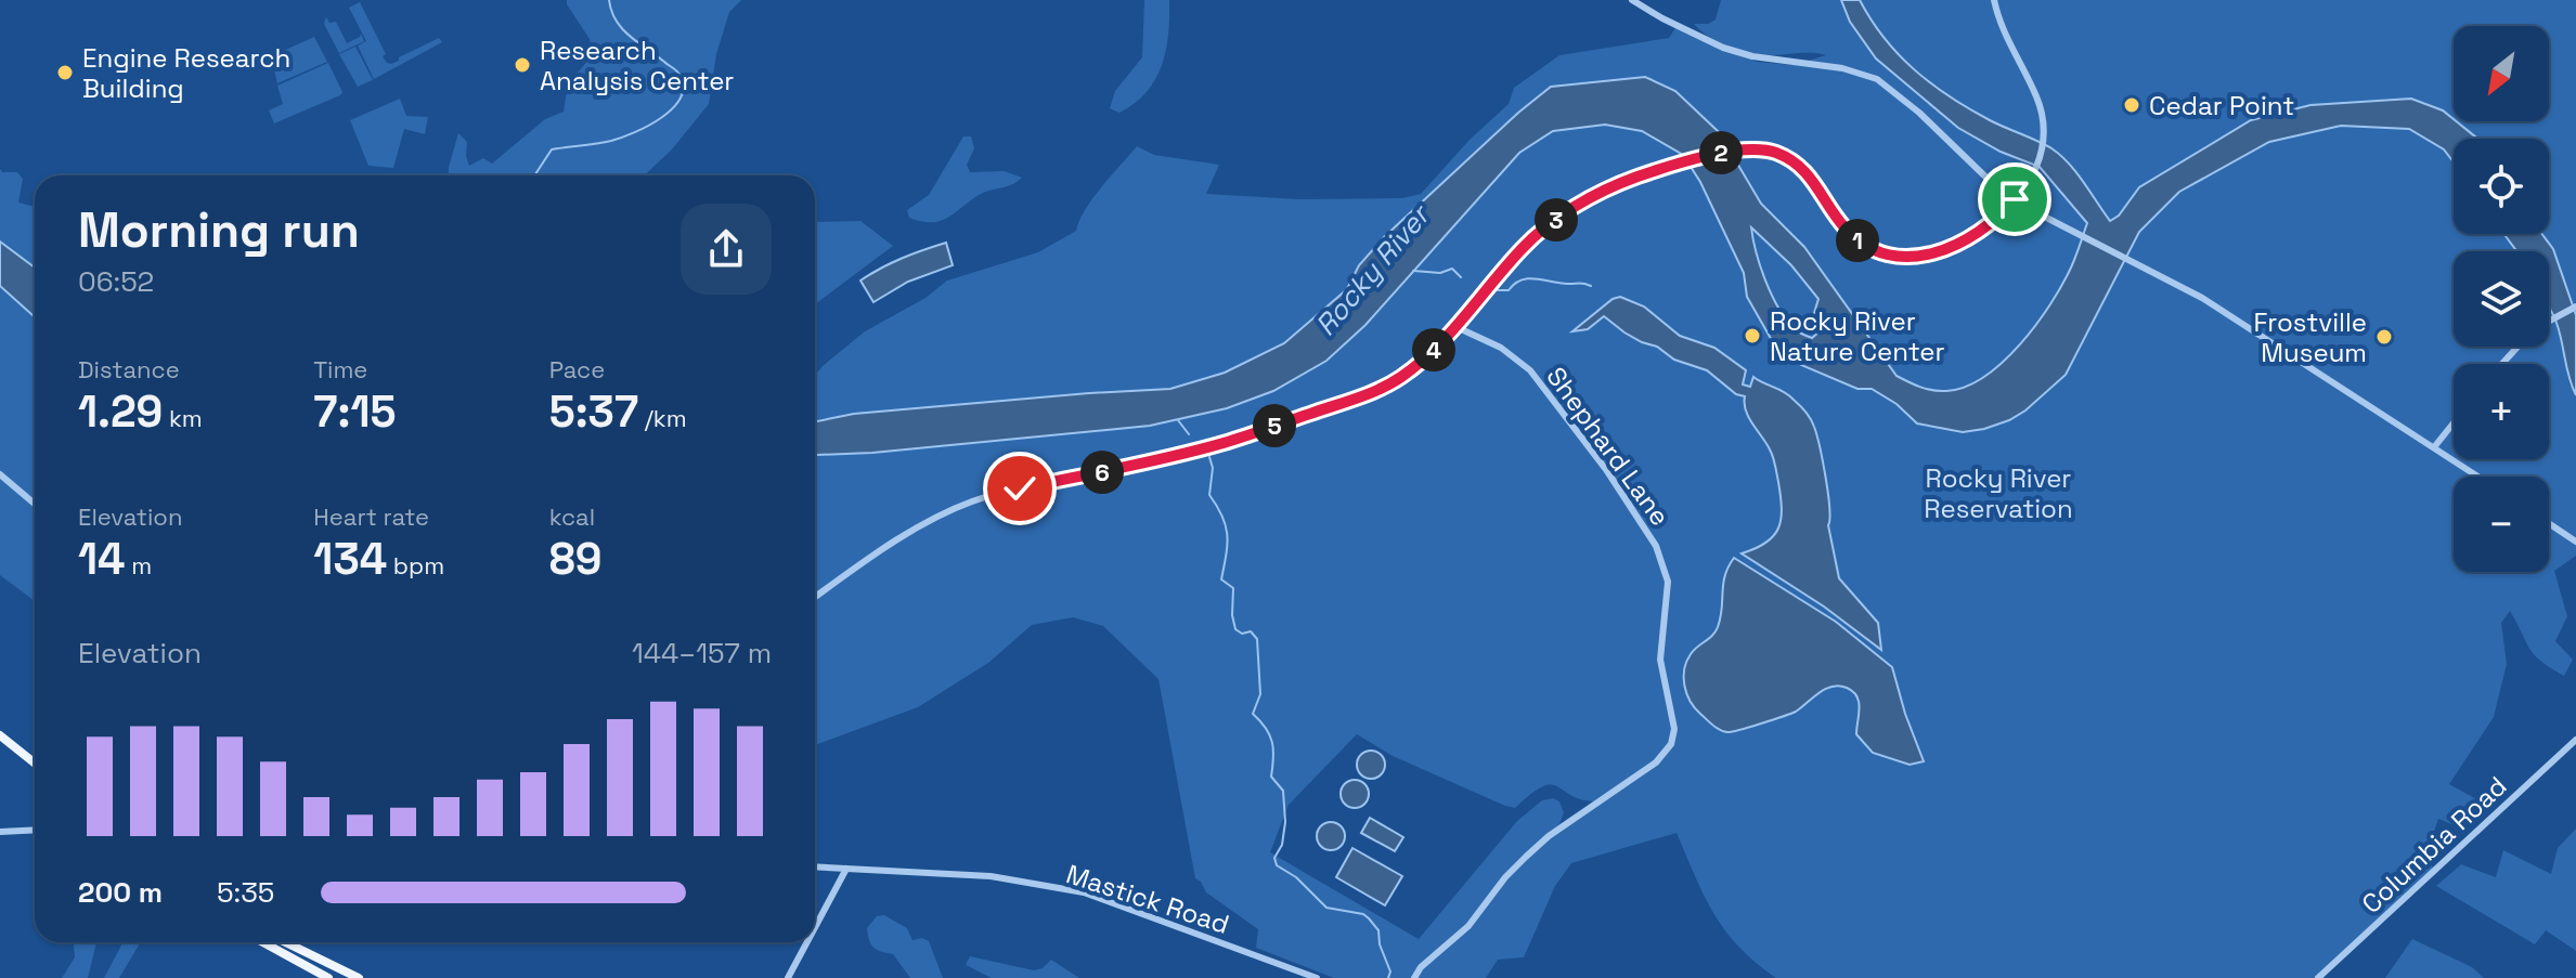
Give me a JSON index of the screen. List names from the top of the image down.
{
  "streets": {
    "street": ["Shephard Lane", "Columbia Road", "Mastick Road"]
  },
  "water": ["Rocky River"],
  "parks": ["Rocky River Reservation"],
  "places": [
    "Research Analysis Center",
    "Engine Research Building",
    "Cedar Point",
    "Rocky River Nature Center",
    "Frostville Museum"
  ],
  "north": "bottom left",
  "page": {
    "map_buttons": ["+", "−"],
    "pins": [
      "2",
      "3",
      "1",
      "4",
      "5",
      "6"
    ],
    "heading": ["Morning run", "06:52"],
    "stats": [
      ["Distance", "1.29 km"],
      ["Time", "7:15"],
      ["Pace", "5:37 /km"],
      ["Elevation", "14 m"],
      ["Heart rate", "134 bpm"],
      ["kcal", "89"]
    ],
    "chart": ["Elevation", "144–157 m"],
    "list": [
      {
        "name": "200 m",
        "note": "5:35"
      }
    ]
  }
}
